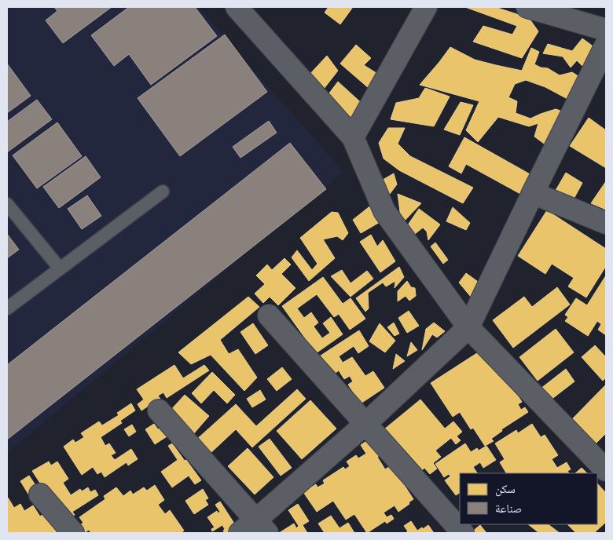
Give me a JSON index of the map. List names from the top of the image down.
{
  "legend": ["سكن", "صناعة"]
}
